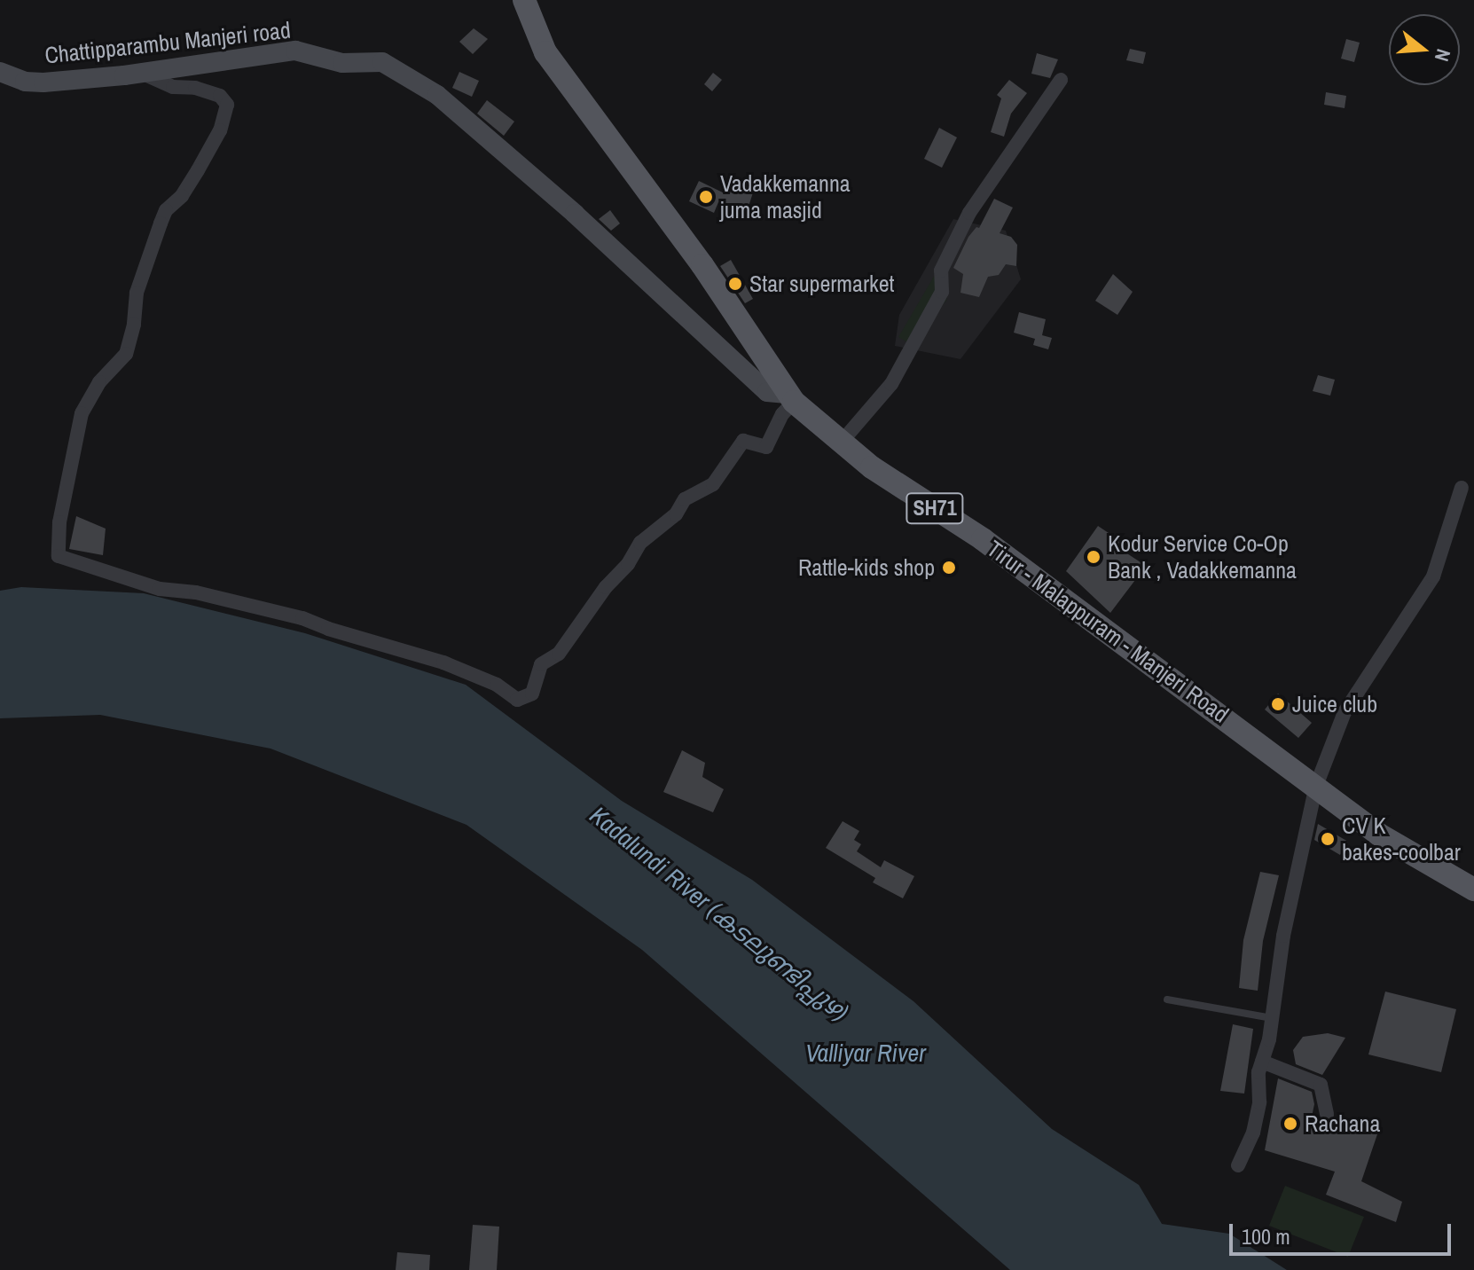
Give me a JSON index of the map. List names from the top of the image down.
{
  "streets": {
    "main road": ["Chattipparambu Manjeri road", "SH71", "Tirur - Malappuram - Manjeri Road"]
  },
  "crossings": [
    ["Chattipparambu Manjeri road", "Tirur - Malappuram - Manjeri Road"]
  ],
  "water": ["Kadalundi River (കടലുണ്ടിപ്പുഴ)", "Valliyar River"],
  "places": [
    "Vadakkemanna juma masjid",
    "Star supermarket",
    "Kodur Service Co-Op Bank , Vadakkemanna",
    "Rattle-kids shop",
    "Juice club",
    "CV K bakes-coolbar",
    "Rachana"
  ],
  "scale_bar": "100 m",
  "north": "right"
}
